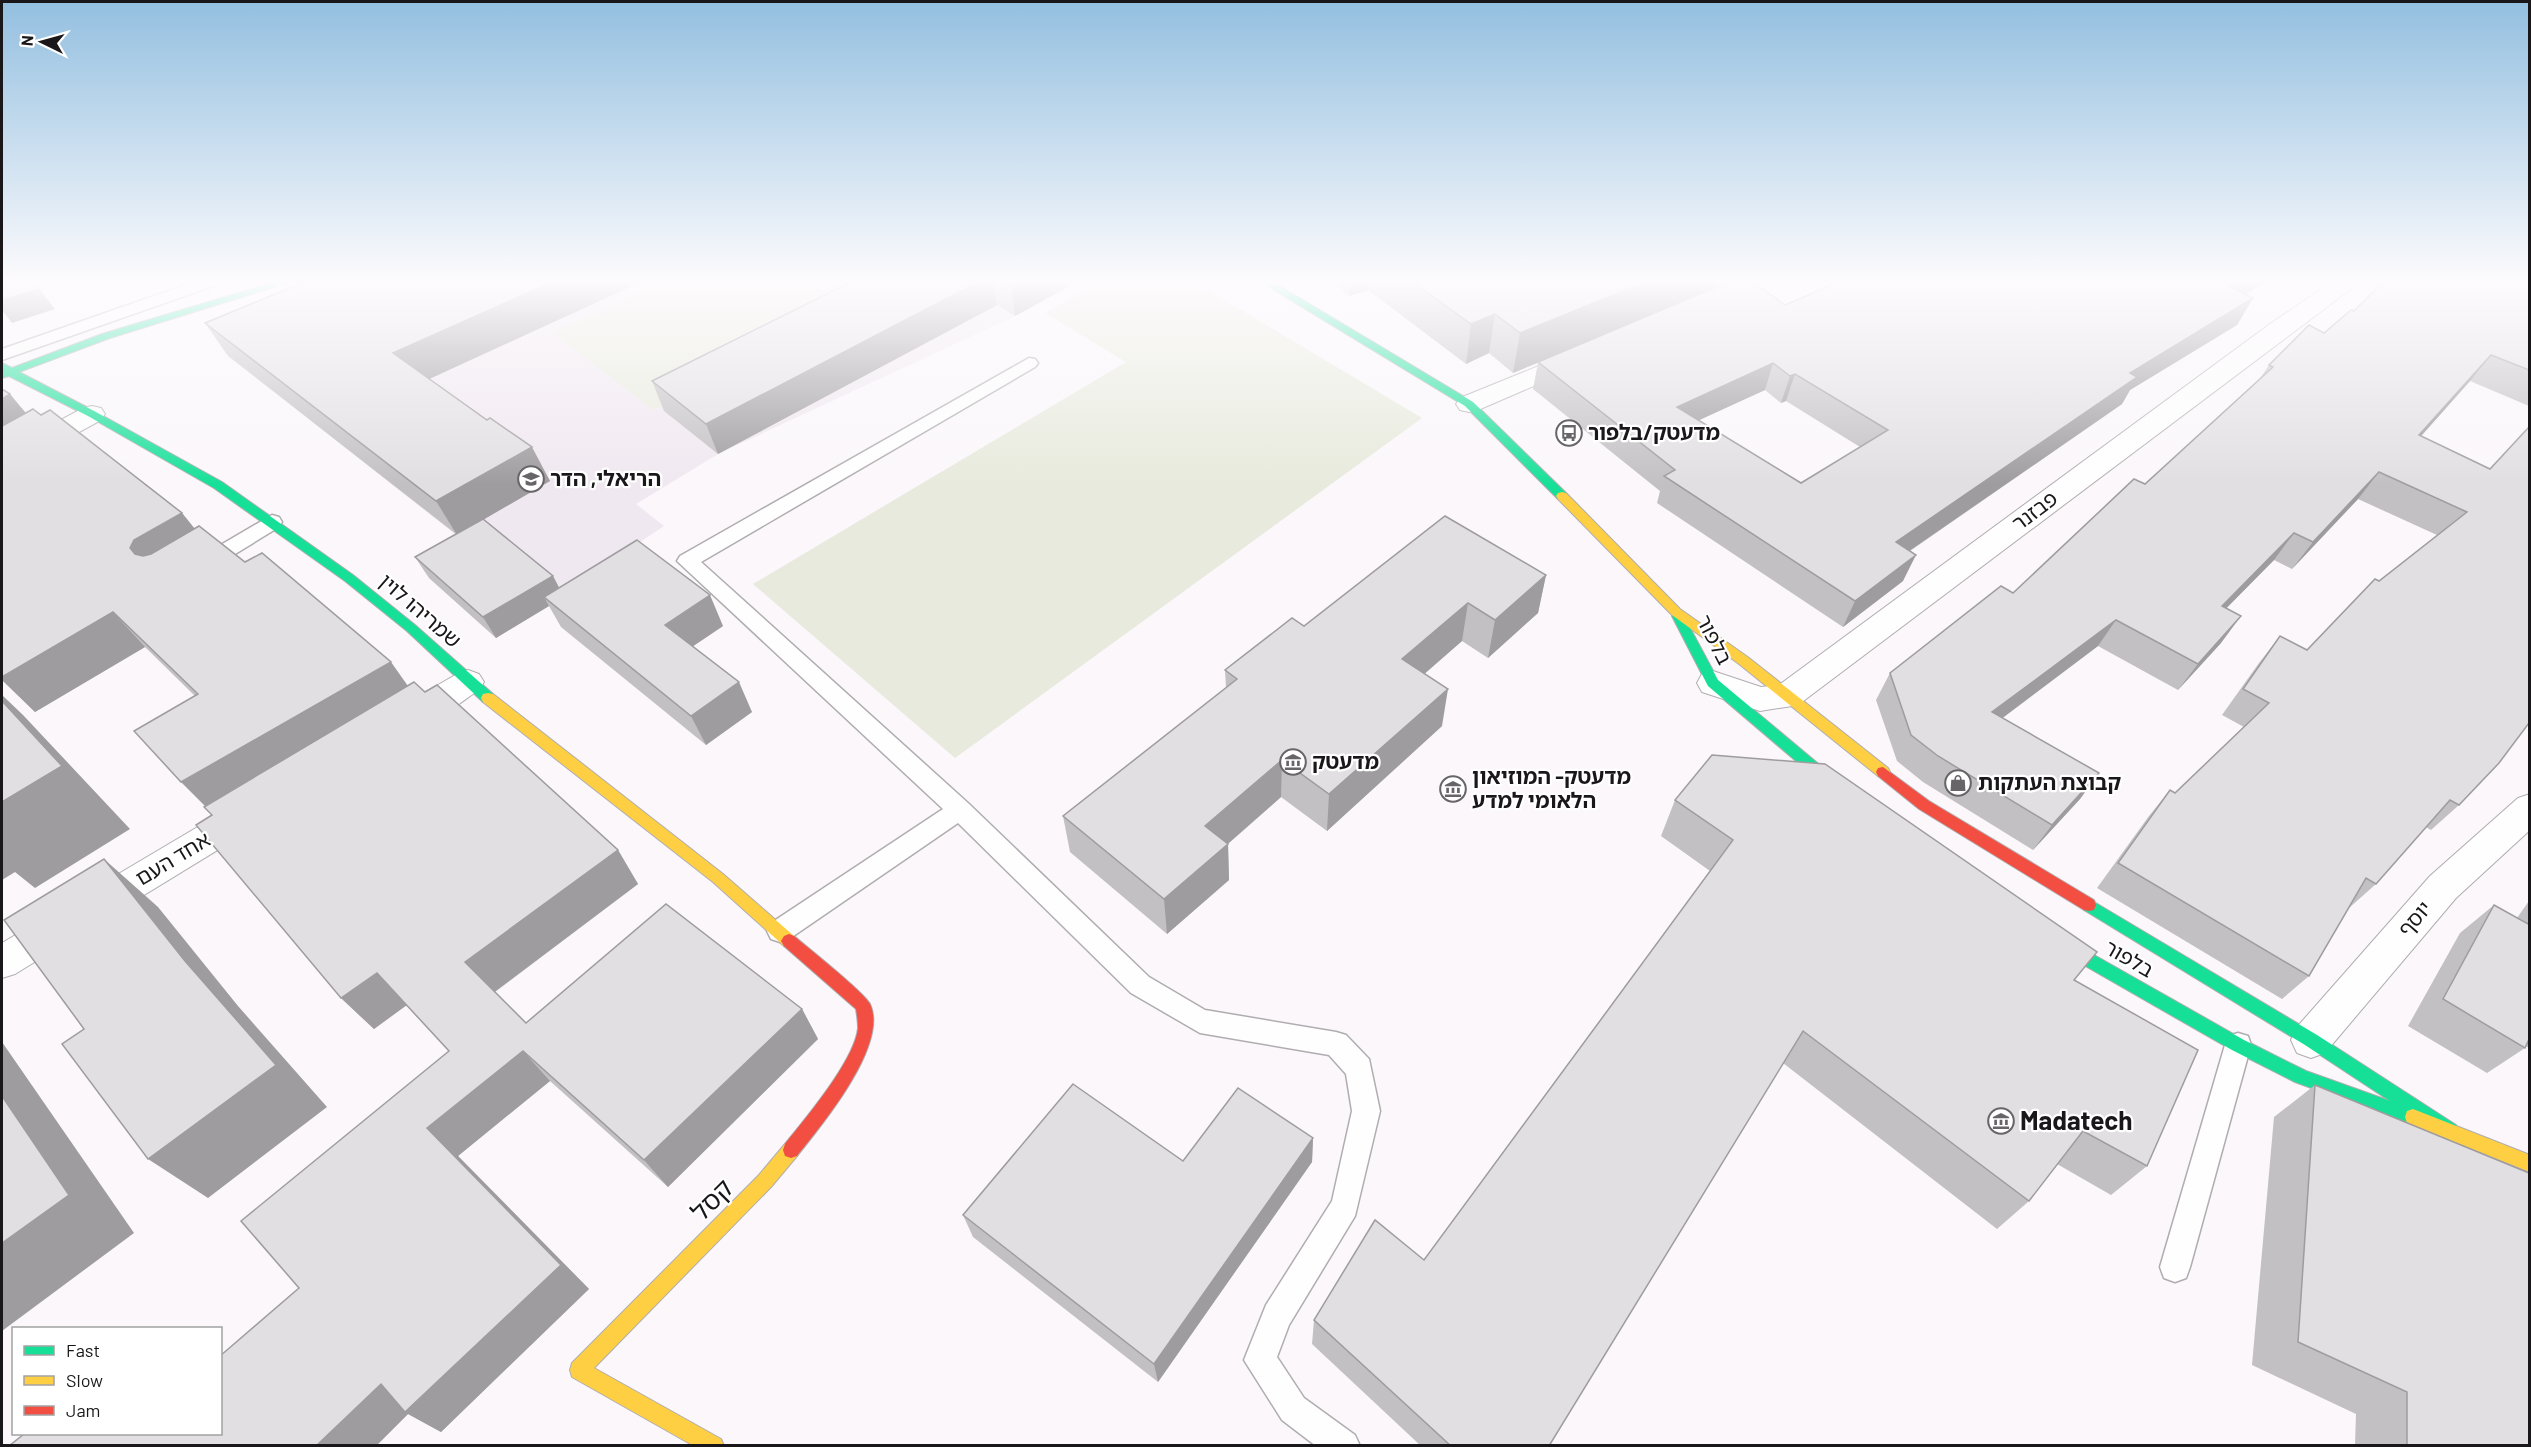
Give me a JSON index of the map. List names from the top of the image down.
{
  "streets": {
    "street": [
      "פבזנר",
      "שמריהו לוין",
      "בלפור",
      "אחד העם",
      "יוסף",
      "קסל"
    ]
  },
  "crossings": [
    ["פבזנר", "בלפור"],
    ["שמריהו לוין", "קסל"],
    ["בלפור", "יוסף"]
  ],
  "places": {
    "bus stop": ["מדעטק/בלפור"],
    "school or university": ["הריאלי, הדר"],
    "museum": ["מדעטק", "מדעטק- המוזיאון הלאומי למדע", "Madatech"],
    "shop": ["קבוצת העתקות"]
  },
  "legend": ["Fast", "Slow", "Jam"],
  "north": "left"
}
